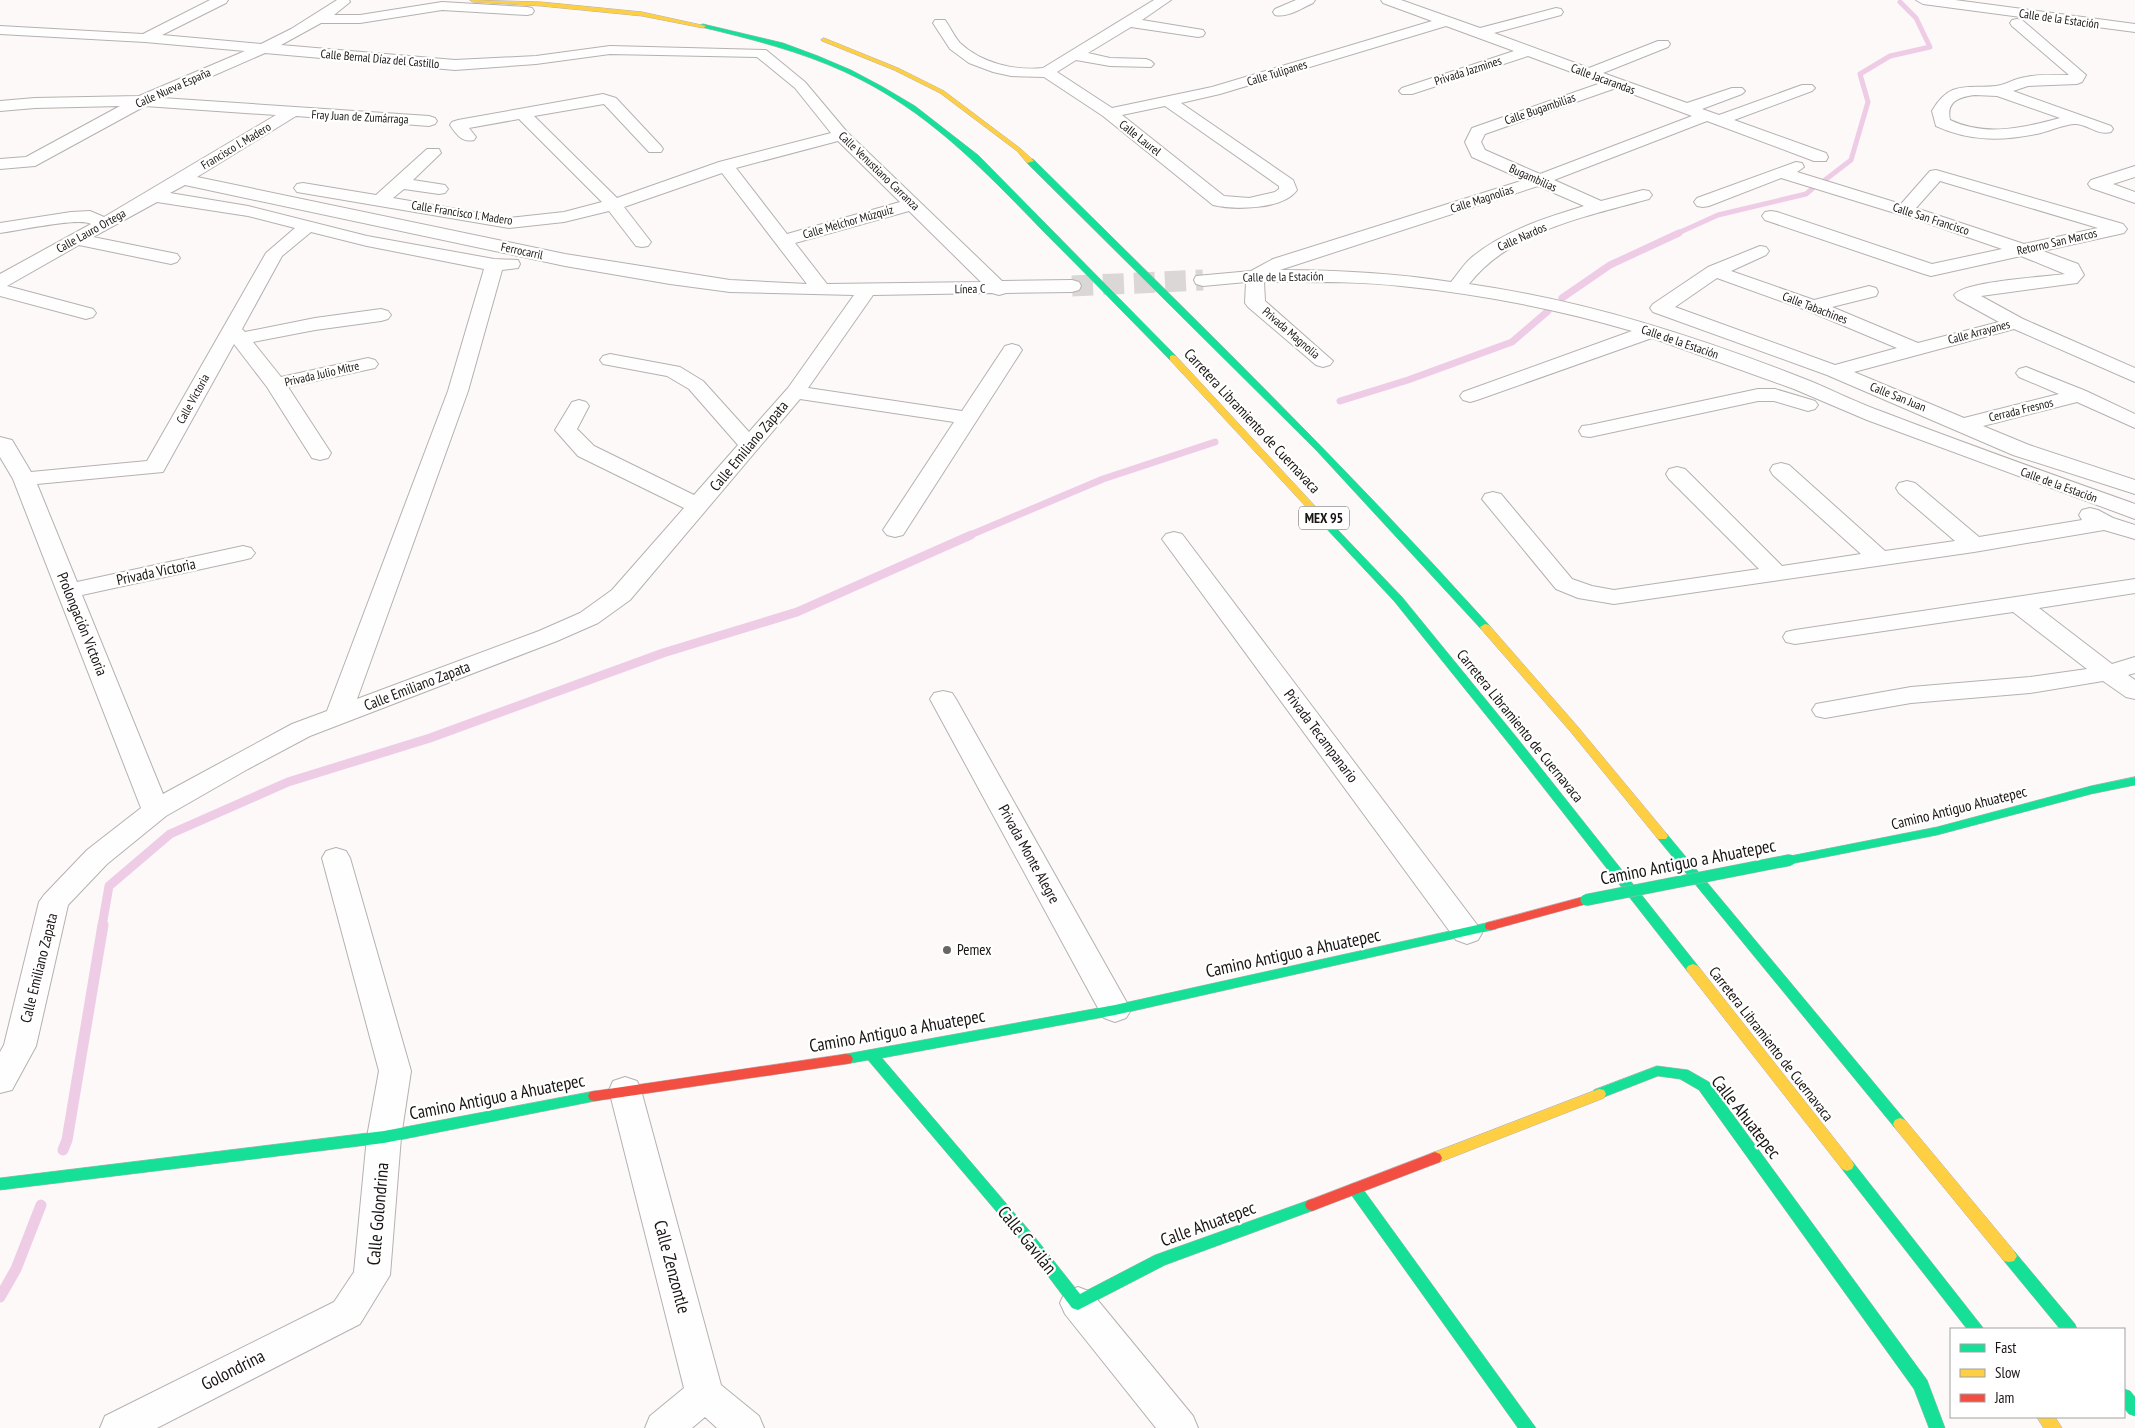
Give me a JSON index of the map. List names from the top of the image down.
{
  "streets": {
    "main road": [
      "Carretera Libramiento de Cuernavaca",
      "MEX 95",
      "Camino Antiguo Ahuatepec",
      "Camino Antiguo a Ahuatepec",
      "Calle Ahuatepec",
      "Calle Gavilán"
    ],
    "street": [
      "Calle de la Estación",
      "Calle Bernal Díaz del Castillo",
      "Privada Jazmines",
      "Calle Tulipanes",
      "Calle Jacarandas",
      "Calle Nueva España",
      "Calle Bugambilias",
      "Fray Juan de Zumárraga",
      "Calle Laurel",
      "Francisco I. Madero",
      "Calle Venustiano Carranza",
      "Bugambilias",
      "Calle Magnolias",
      "Calle Francisco I. Madero",
      "Calle San Francisco",
      "Calle Melchor Múzquiz",
      "Calle Lauro Ortega",
      "Calle Nardos",
      "Retorno San Marcos",
      "Ferrocarril",
      "Línea C",
      "Calle Tabachines",
      "Calle Arrayanes",
      "Privada Magnolia",
      "Privada Julio Mitre",
      "Calle San Juan",
      "Calle Victoria",
      "Cerrada Fresnos",
      "Calle Emiliano Zapata",
      "Privada Victoria",
      "Prolongación Victoria",
      "Privada Tecampanario",
      "Privada Monte Alegre",
      "Calle Golondrina",
      "Calle Zenzontle",
      "Golondrina"
    ]
  },
  "crossings": [
    ["Calle de la Estación", "Calle Magnolias"],
    ["Calle de la Estación", "Calle Nardos"],
    ["Calle de la Estación", "Privada Magnolia"],
    ["Calle Bernal Díaz del Castillo", "Calle Nueva España"],
    ["Calle Bernal Díaz del Castillo", "Calle Venustiano Carranza"],
    ["Privada Jazmines", "Calle Jacarandas"],
    ["Calle Tulipanes", "Calle Jacarandas"],
    ["Calle Tulipanes", "Calle Laurel"],
    ["Calle Jacarandas", "Calle Bugambilias"],
    ["Calle Jacarandas", "Calle Magnolias"],
    ["Calle Jacarandas", "Calle San Francisco"],
    ["Calle Nueva España", "Fray Juan de Zumárraga"],
    ["Calle Bugambilias", "Bugambilias"],
    ["Fray Juan de Zumárraga", "Francisco I. Madero"],
    ["Francisco I. Madero", "Calle Francisco I. Madero"],
    ["Francisco I. Madero", "Calle Lauro Ortega"],
    ["Francisco I. Madero", "Ferrocarril"],
    ["Calle Venustiano Carranza", "Calle Francisco I. Madero"],
    ["Calle Venustiano Carranza", "Calle Melchor Múzquiz"],
    ["Calle Venustiano Carranza", "Línea C"],
    ["Bugambilias", "Calle Magnolias"],
    ["Bugambilias", "Calle Nardos"],
    ["Calle Magnolias", "Privada Magnolia"],
    ["Calle Francisco I. Madero", "Calle Lauro Ortega"],
    ["Calle Francisco I. Madero", "Ferrocarril"],
    ["Calle San Francisco", "Retorno San Marcos"],
    ["Calle San Francisco", "Calle Arrayanes"],
    ["Calle Lauro Ortega", "Ferrocarril"],
    ["Ferrocarril", "Línea C"],
    ["Ferrocarril", "Calle Emiliano Zapata"],
    ["Línea C", "Calle Emiliano Zapata"],
    ["Calle Tabachines", "Calle Arrayanes"],
    ["Calle Tabachines", "Calle San Juan"],
    ["Calle Arrayanes", "Calle San Juan"],
    ["Privada Julio Mitre", "Calle Victoria"],
    ["Calle San Juan", "Cerrada Fresnos"],
    ["Calle Victoria", "Prolongación Victoria"],
    ["Calle Emiliano Zapata", "Prolongación Victoria"],
    ["Privada Victoria", "Prolongación Victoria"],
    ["Privada Tecampanario", "Camino Antiguo a Ahuatepec"],
    ["Camino Antiguo Ahuatepec", "Camino Antiguo a Ahuatepec"],
    ["Privada Monte Alegre", "Camino Antiguo a Ahuatepec"],
    ["Camino Antiguo a Ahuatepec", "Calle Golondrina"],
    ["Camino Antiguo a Ahuatepec", "Calle Gavilán"],
    ["Camino Antiguo a Ahuatepec", "Calle Zenzontle"],
    ["Calle Ahuatepec", "Calle Gavilán"],
    ["Calle Golondrina", "Golondrina"]
  ],
  "places": ["Pemex"],
  "legend": ["Fast", "Slow", "Jam"]
}
